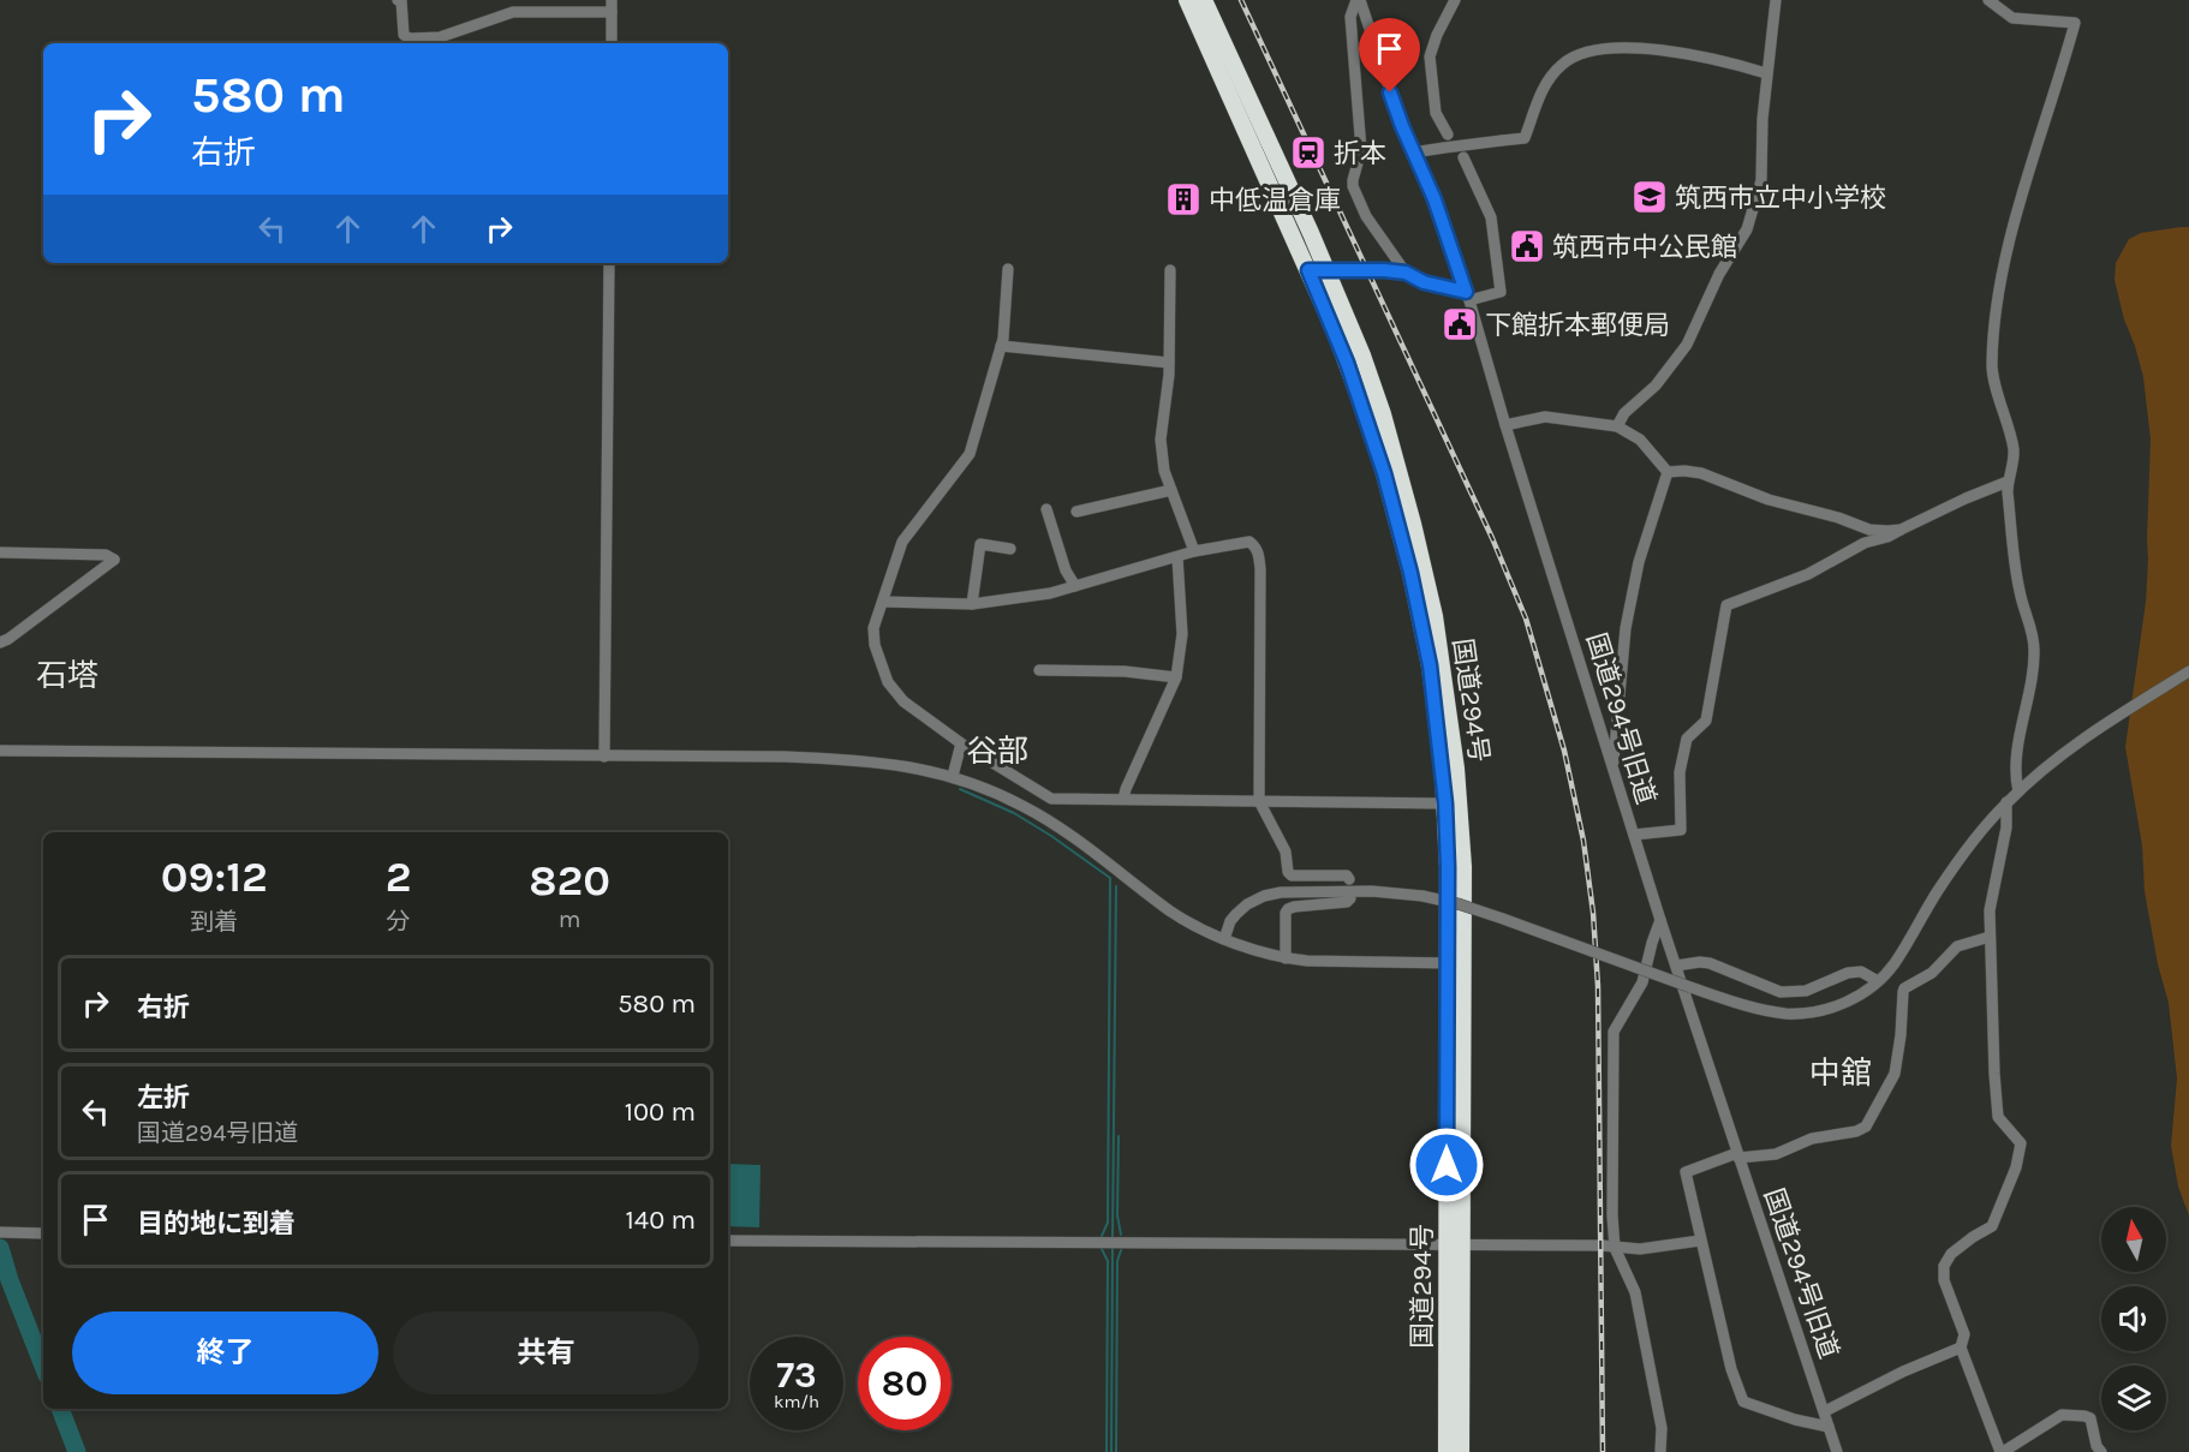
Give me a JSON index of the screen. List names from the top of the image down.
{
  "streets": {
    "highway": ["国道294号"],
    "street": ["国道294号旧道"]
  },
  "districts": ["石塔", "谷部", "中舘"],
  "places": {
    "station": ["折本"],
    "school or university": ["筑西市立中小学校"],
    "building": ["中低温倉庫"],
    "public building": ["筑西市中公民館", "下館折本郵便局"]
  },
  "north": "top",
  "page": {
    "turn": ["580 m", "右折"],
    "eta": [
      "09:12",
      "到着",
      "2",
      "分",
      "820",
      "m"
    ],
    "list": [
      {
        "name": "右折",
        "value": "580 m"
      },
      {
        "name": "左折",
        "note": "国道294号旧道",
        "value": "100 m"
      },
      {
        "name": "目的地に到着",
        "value": "140 m"
      }
    ],
    "buttons": ["終了", "共有"],
    "speed": "73 km/h",
    "limit": "80"
  }
}
